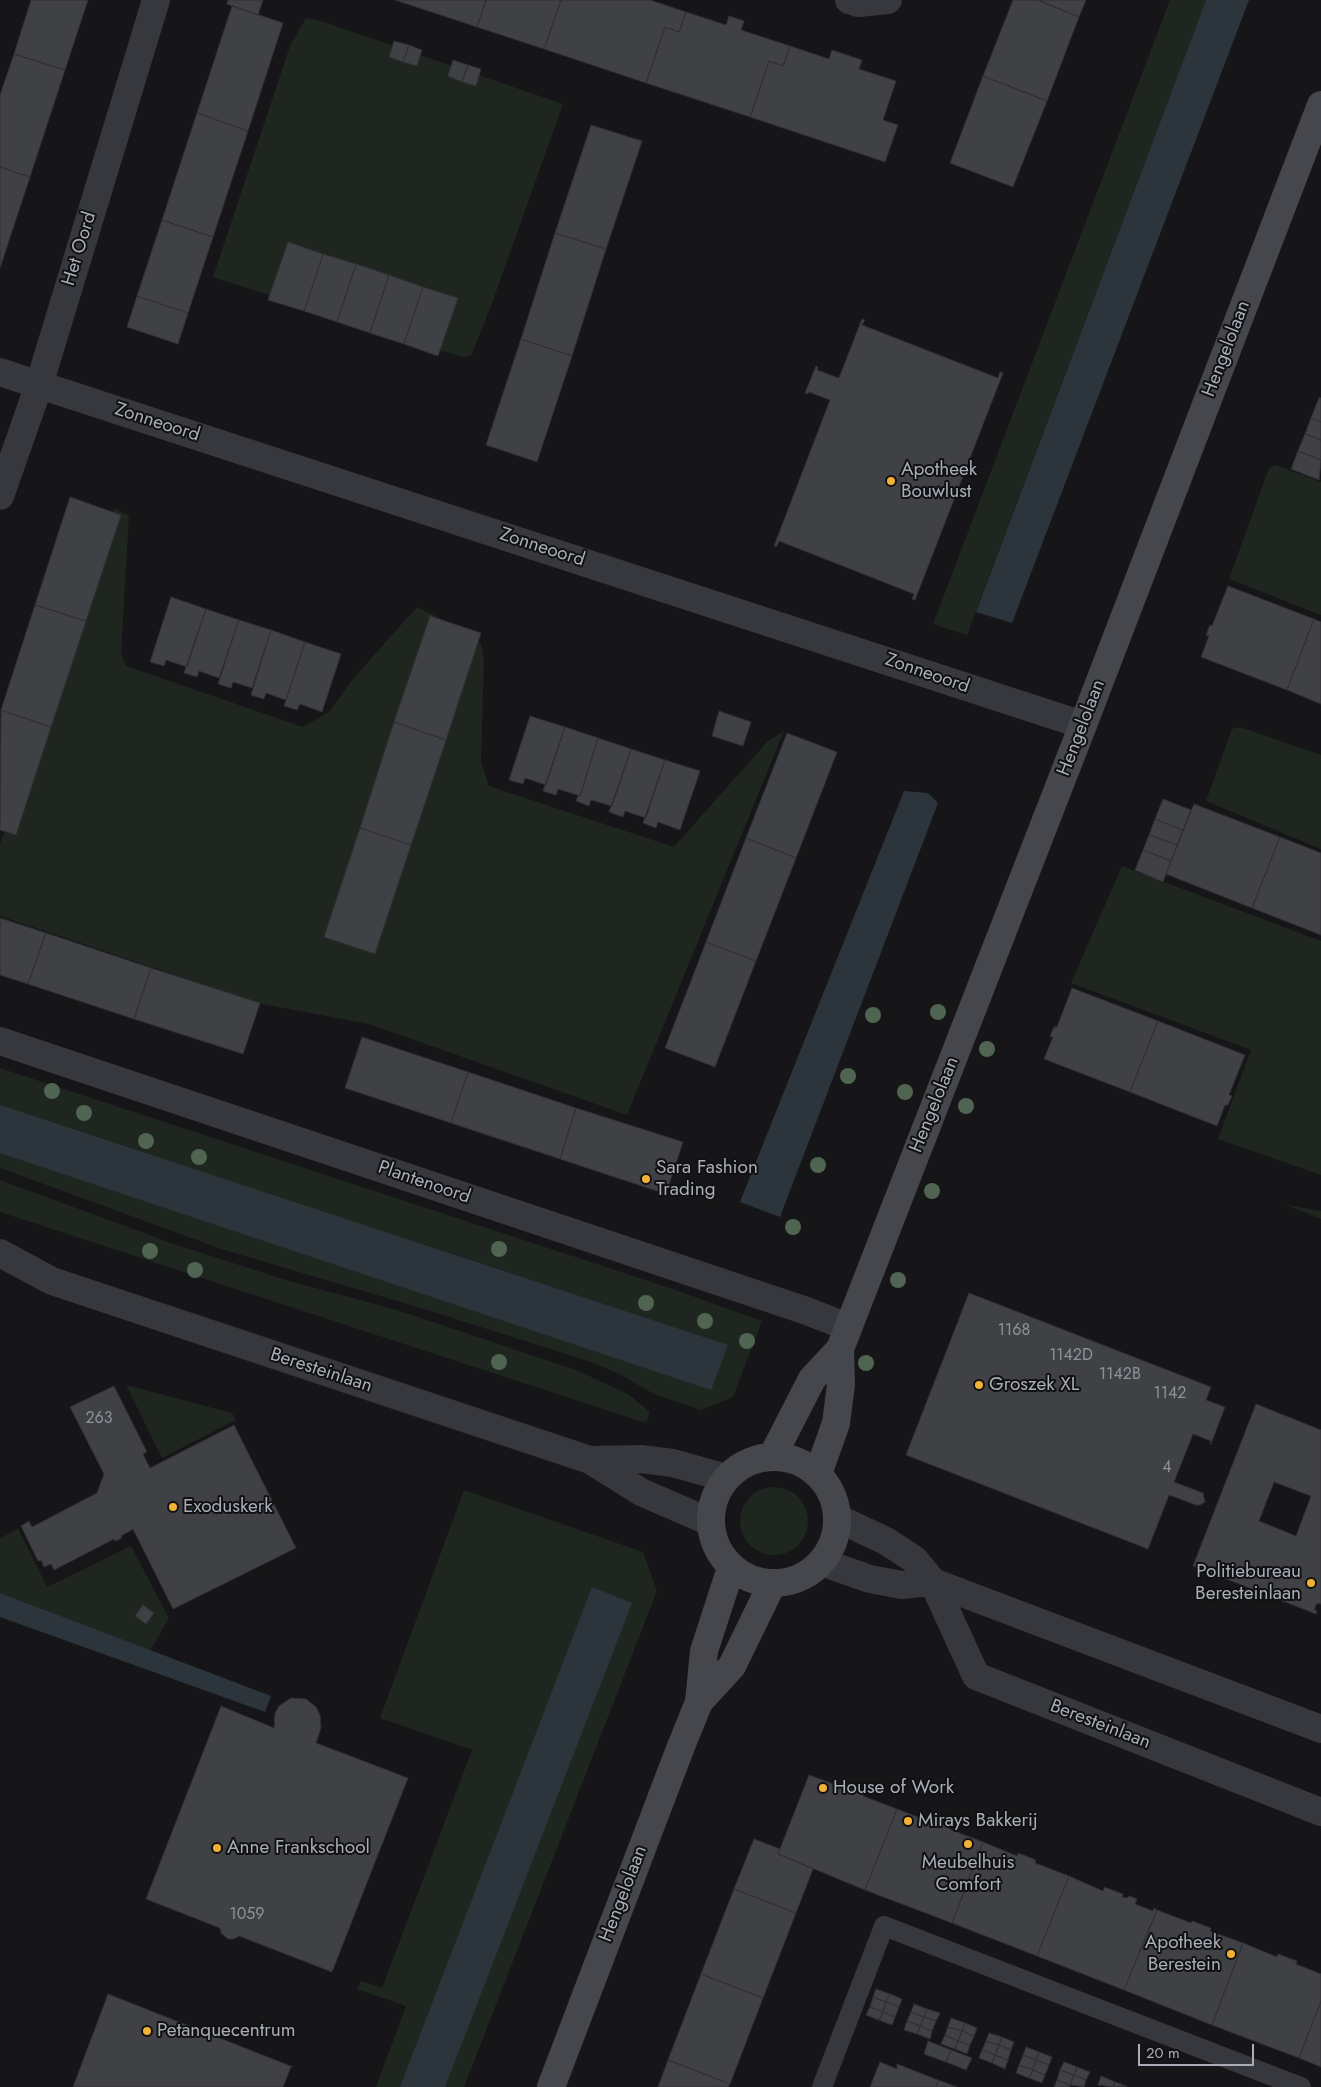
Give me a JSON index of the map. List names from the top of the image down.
{
  "streets": {
    "street": [
      "Het Oord",
      "Hengelolaan",
      "Zonneoord",
      "Plantenoord",
      "Beresteinlaan"
    ]
  },
  "crossings": [
    ["Het Oord", "Zonneoord"],
    ["Hengelolaan", "Zonneoord"],
    ["Hengelolaan", "Plantenoord"],
    ["Hengelolaan", "Beresteinlaan"]
  ],
  "places": [
    "Apotheek Bouwlust",
    "Sara Fashion Trading",
    "Groszek XL",
    "Exoduskerk",
    "Politiebureau Beresteinlaan",
    "House of Work",
    "Mirays Bakkerij",
    "Meubelhuis Comfort",
    "Anne Frankschool",
    "Apotheek Berestein",
    "Petanquecentrum"
  ],
  "house_numbers": [
    "1168",
    "1142D",
    "1142B",
    "1142",
    "263",
    "4",
    "1059"
  ],
  "scale_bar": "20 m"
}
